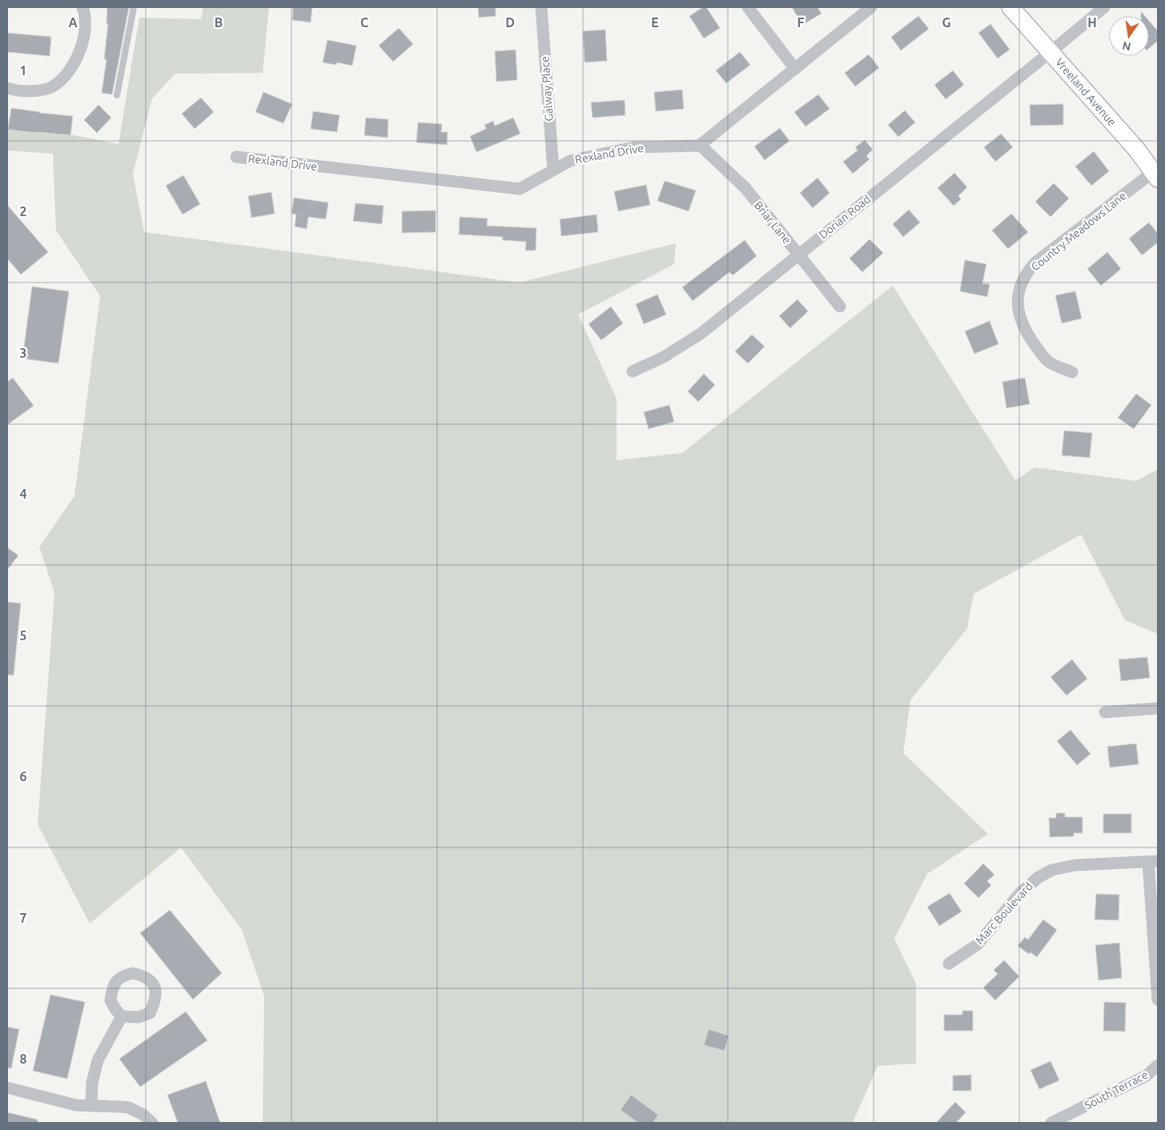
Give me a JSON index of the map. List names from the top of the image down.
{
  "streets": {
    "street": [
      "Galway Place",
      "Vreeland Avenue",
      "Rexland Drive",
      "Dorian Road",
      "Briar Lane",
      "Country Meadows Lane",
      "Marc Boulevard",
      "South Terrace"
    ]
  },
  "crossings": [
    ["Galway Place", "Rexland Drive"],
    ["Vreeland Avenue", "Dorian Road"],
    ["Vreeland Avenue", "Country Meadows Lane"],
    ["Rexland Drive", "Briar Lane"],
    ["Dorian Road", "Briar Lane"]
  ],
  "north": "bottom",
  "grid": {
    "columns": [
      "A",
      "B",
      "C",
      "D",
      "E",
      "F",
      "G",
      "H"
    ],
    "rows": [
      "1",
      "2",
      "3",
      "4",
      "5",
      "6",
      "7",
      "8"
    ]
  }
}
